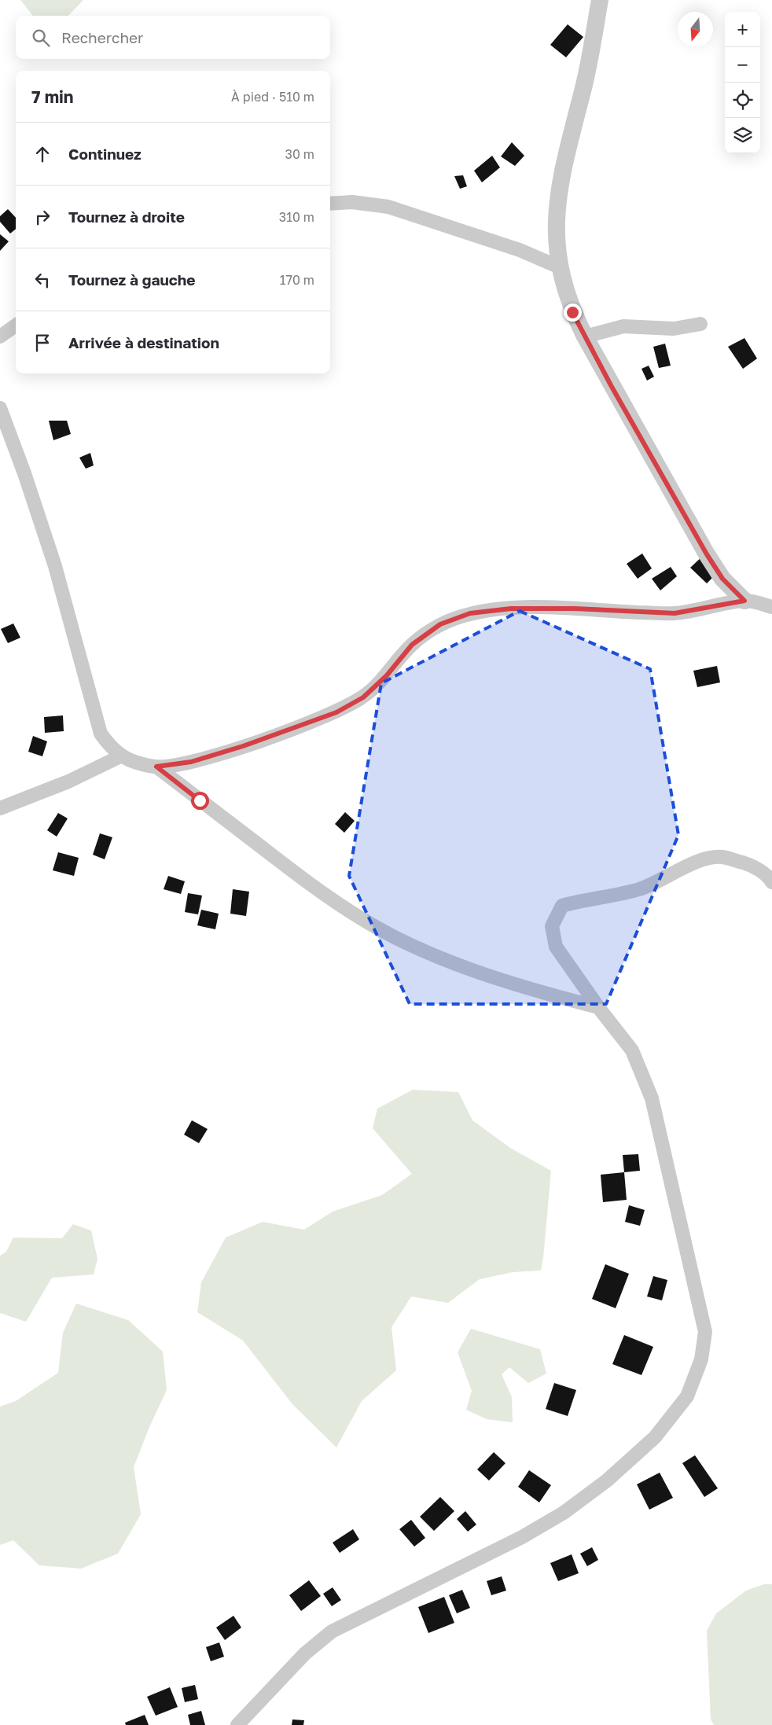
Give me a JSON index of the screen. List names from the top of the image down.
{
  "north": "bottom",
  "page": {
    "map_buttons": ["+", "−"],
    "search": "Rechercher",
    "heading": ["7 min", "À pied · 510 m"],
    "list": [
      ["Continuez", "30 m"],
      ["Tournez à droite", "310 m"],
      ["Tournez à gauche", "170 m"],
      "Arrivée à destination"
    ]
  }
}
